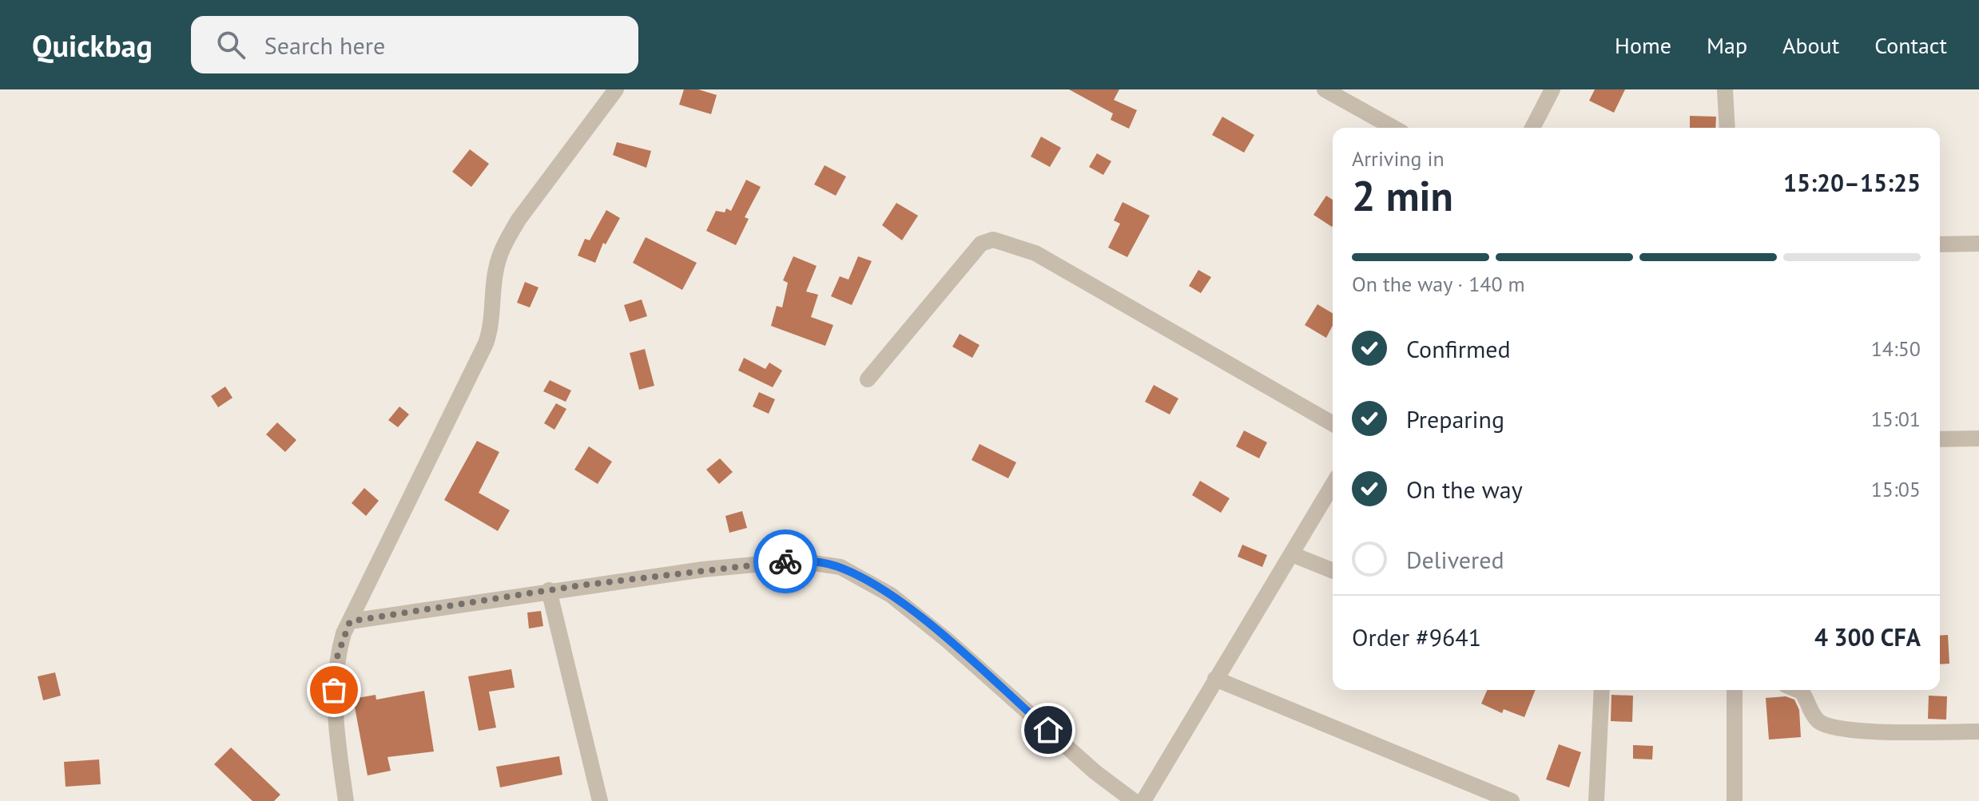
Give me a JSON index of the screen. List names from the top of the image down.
{
  "page": {
    "header": "Quickbag",
    "search": "Search here",
    "nav": [
      "Home",
      "Map",
      "About",
      "Contact"
    ],
    "heading": ["2 min", "Arriving in", "15:20–15:25"],
    "panel": ["Order #9641", "4 300 CFA"],
    "bar": "On the way · 140 m",
    "list": [
      ["Confirmed", "14:50"],
      ["Preparing", "15:01"],
      ["On the way", "15:05"],
      "Delivered"
    ]
  }
}
